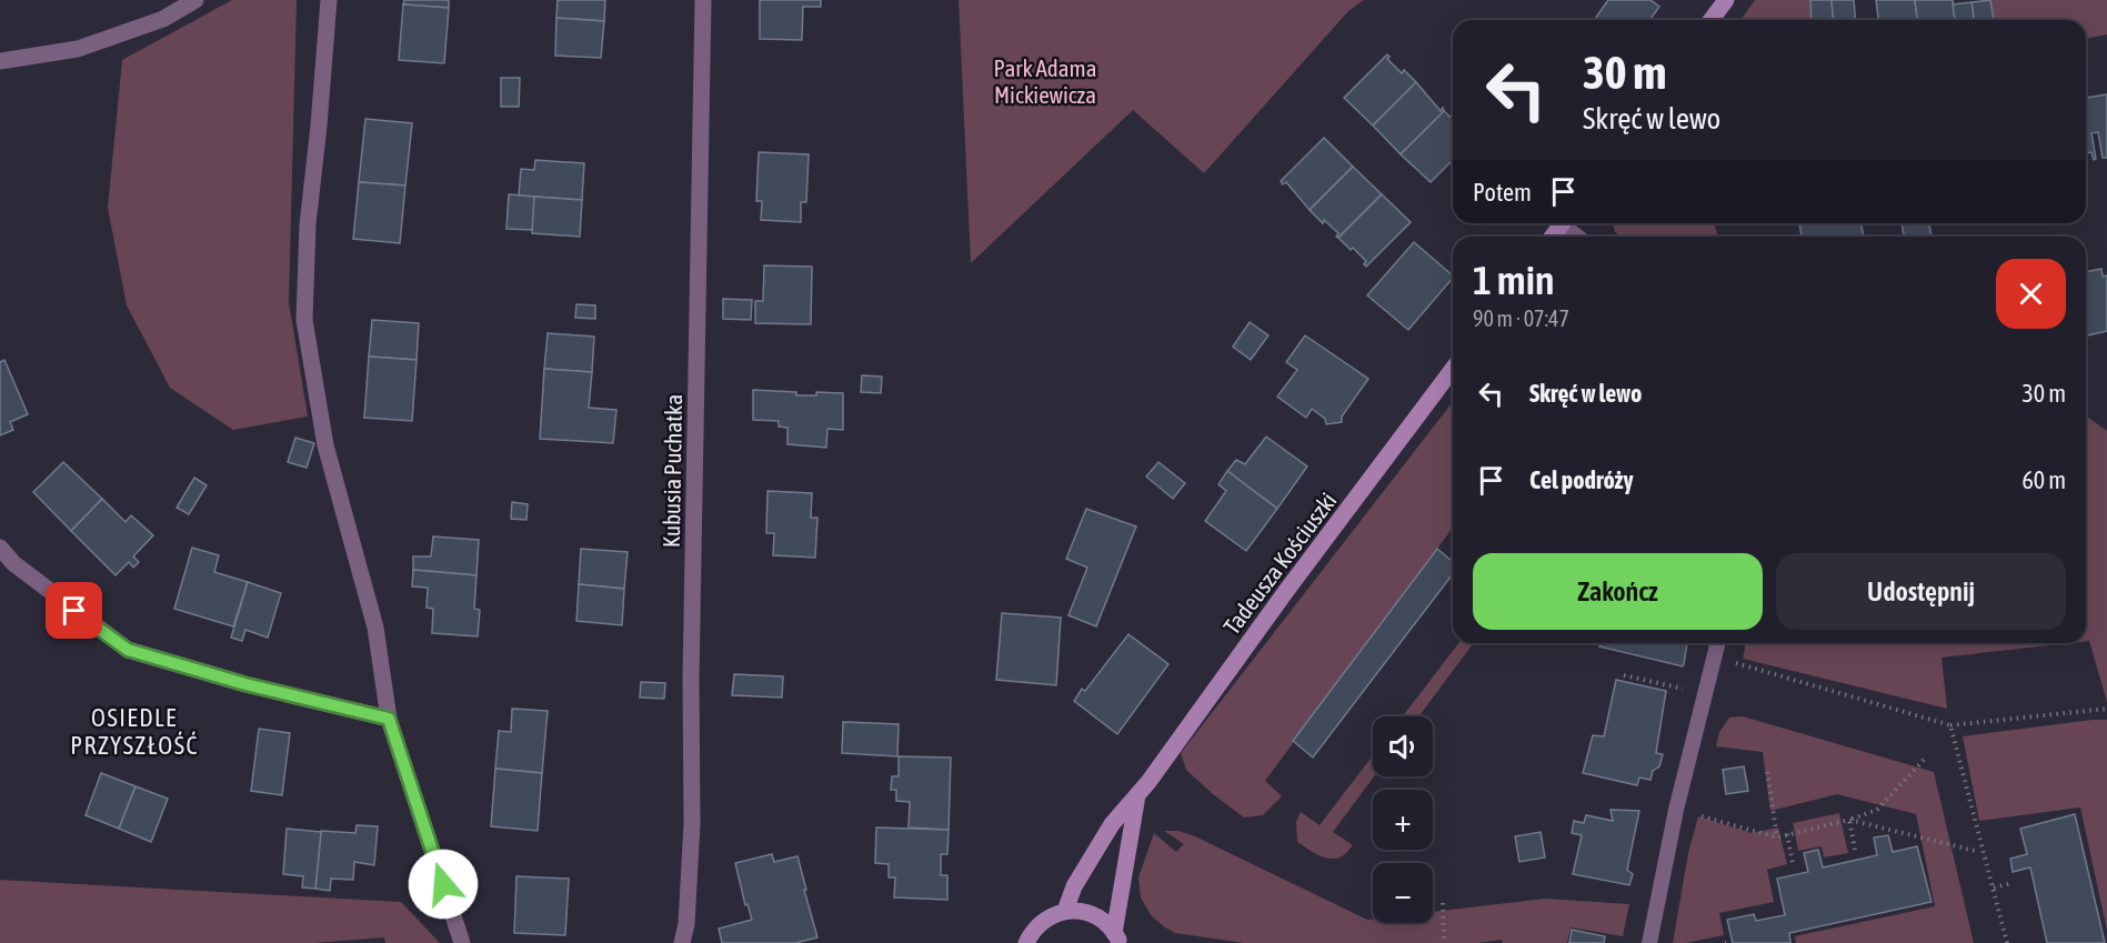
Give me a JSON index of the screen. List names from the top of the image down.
{
  "streets": {
    "street": ["Kubusia Puchatka", "Tadeusza Kościuszki"]
  },
  "districts": ["OSIEDLE PRZYSZŁOŚĆ"],
  "parks": ["Park Adama Mickiewicza"],
  "page": {
    "turn": ["30 m", "Skręć w lewo"],
    "then": "Potem",
    "heading": ["1 min", "90 m · 07:47"],
    "list": [
      {
        "name": "Skręć w lewo",
        "value": "30 m"
      },
      {
        "name": "Cel podróży",
        "value": "60 m"
      }
    ],
    "buttons": ["Zakończ", "Udostępnij"],
    "map_buttons": ["+", "−"]
  }
}
